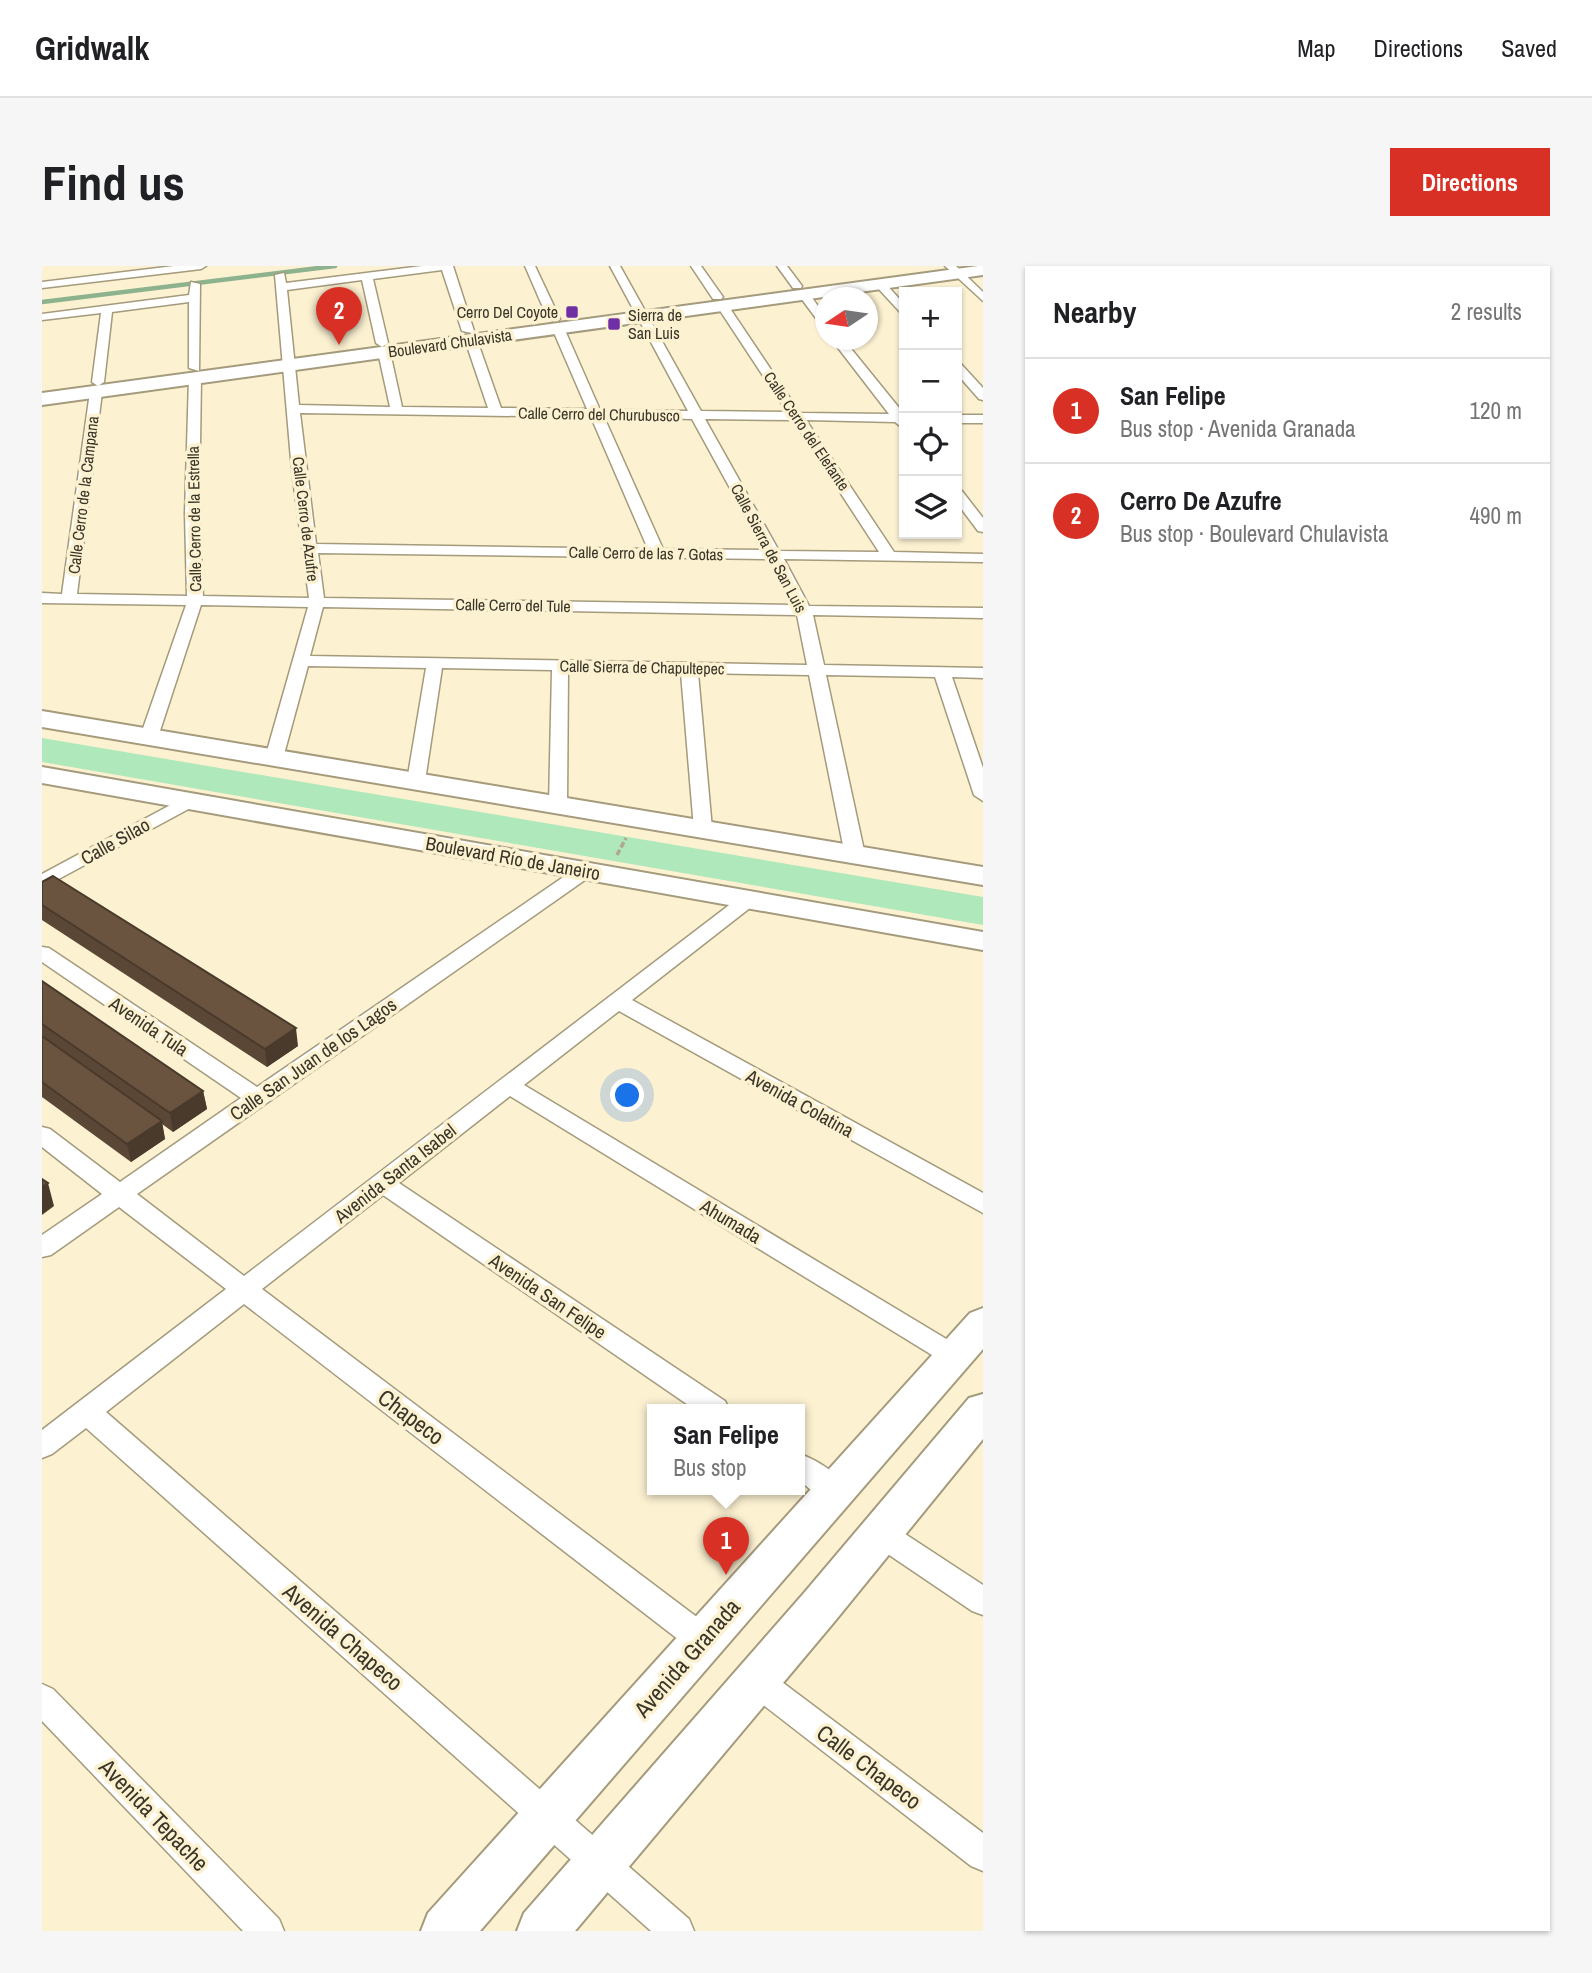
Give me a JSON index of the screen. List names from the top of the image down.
{
  "streets": {
    "main road": ["Boulevard Chulavista", "Boulevard Río de Janeiro", "Avenida Granada"],
    "street": [
      "Calle Cerro del Churubusco",
      "Calle Cerro del Elefante",
      "Calle Cerro de la Campana",
      "Calle Cerro de la Estrella",
      "Calle Cerro de Azufre",
      "Calle Sierra de San Luis",
      "Calle Cerro de las 7 Gotas",
      "Calle Cerro del Tule",
      "Calle Sierra de Chapultepec",
      "Calle Silao",
      "Avenida Tula",
      "Calle San Juan de los Lagos",
      "Avenida Colatina",
      "Avenida Santa Isabel",
      "Ahumada",
      "Avenida San Felipe",
      "Chapeco",
      "Avenida Chapeco",
      "Calle Chapeco",
      "Avenida Tepache"
    ]
  },
  "crossings": [
    ["Boulevard Chulavista", "Calle Cerro del Elefante"],
    ["Boulevard Chulavista", "Calle Cerro de la Campana"],
    ["Boulevard Chulavista", "Calle Cerro de la Estrella"],
    ["Boulevard Chulavista", "Calle Cerro de Azufre"],
    ["Boulevard Chulavista", "Calle Sierra de San Luis"],
    ["Calle Cerro del Churubusco", "Calle Cerro del Elefante"],
    ["Calle Cerro del Churubusco", "Calle Cerro de Azufre"],
    ["Calle Cerro del Churubusco", "Calle Sierra de San Luis"],
    ["Calle Cerro del Elefante", "Calle Cerro de las 7 Gotas"],
    ["Calle Cerro de la Campana", "Calle Cerro del Tule"],
    ["Calle Cerro de la Estrella", "Calle Cerro del Tule"],
    ["Calle Cerro de Azufre", "Calle Cerro de las 7 Gotas"],
    ["Calle Cerro de Azufre", "Calle Cerro del Tule"],
    ["Calle Cerro de Azufre", "Calle Sierra de Chapultepec"],
    ["Calle Sierra de San Luis", "Calle Cerro de las 7 Gotas"],
    ["Calle Sierra de San Luis", "Calle Cerro del Tule"],
    ["Calle Sierra de San Luis", "Calle Sierra de Chapultepec"],
    ["Calle Silao", "Boulevard Río de Janeiro"],
    ["Boulevard Río de Janeiro", "Calle San Juan de los Lagos"],
    ["Boulevard Río de Janeiro", "Avenida Santa Isabel"],
    ["Avenida Tula", "Calle San Juan de los Lagos"],
    ["Calle San Juan de los Lagos", "Chapeco"],
    ["Avenida Colatina", "Avenida Santa Isabel"],
    ["Avenida Santa Isabel", "Ahumada"],
    ["Avenida Santa Isabel", "Avenida San Felipe"],
    ["Avenida Santa Isabel", "Chapeco"],
    ["Avenida Santa Isabel", "Avenida Chapeco"],
    ["Ahumada", "Avenida Granada"],
    ["Chapeco", "Avenida Granada"],
    ["Avenida Chapeco", "Avenida Granada"]
  ],
  "places": {
    "transit": ["Cerro Del Coyote", "Sierra de San Luis"]
  },
  "north": "left",
  "page": {
    "header": "Gridwalk",
    "nav": ["Map", "Directions", "Saved"],
    "buttons": "Directions",
    "title": "Find us",
    "heading": ["Nearby", "2 results"],
    "map_buttons": ["+", "−"],
    "pins": ["2", "1"],
    "list": [
      {
        "mark": "1",
        "name": "San Felipe",
        "note": "Bus stop · Avenida Granada",
        "value": "120 m"
      },
      {
        "mark": "2",
        "name": "Cerro De Azufre",
        "note": "Bus stop · Boulevard Chulavista",
        "value": "490 m"
      }
    ],
    "popup": ["San Felipe", "Bus stop"]
  }
}
